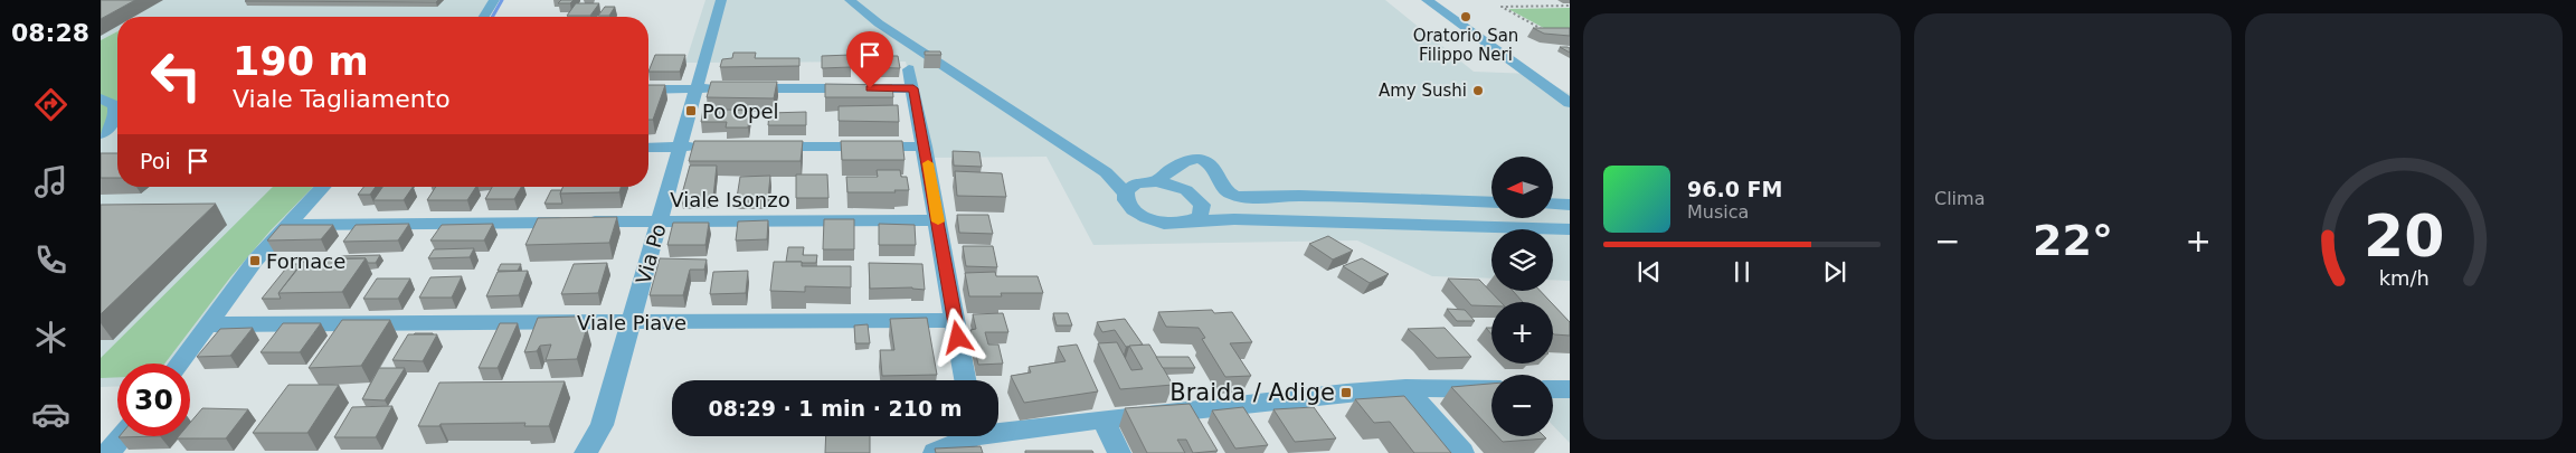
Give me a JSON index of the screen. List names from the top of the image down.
{
  "streets": {
    "street": ["Viale Isonzo", "Via Po", "Viale Piave"]
  },
  "crossings": [
    ["Viale Isonzo", "Via Po"],
    ["Via Po", "Viale Piave"]
  ],
  "places": {
    "other": ["Oratorio San Filippo Neri", "Amy Sushi"],
    "transit": ["Po Opel", "Fornace", "Braida / Adige"]
  },
  "north": "left",
  "page": {
    "tabs": "08:28",
    "tile": "Clima",
    "turn": ["190 m", "Viale Tagliamento"],
    "then": "Poi",
    "map_buttons": ["+", "−"],
    "song": ["96.0 FM", "Musica"],
    "heat": ["−", "22°", "+"],
    "limit": "30",
    "trip": "08:29 · 1 min · 210 m",
    "gauge": ["20", "km/h"]
  }
}
